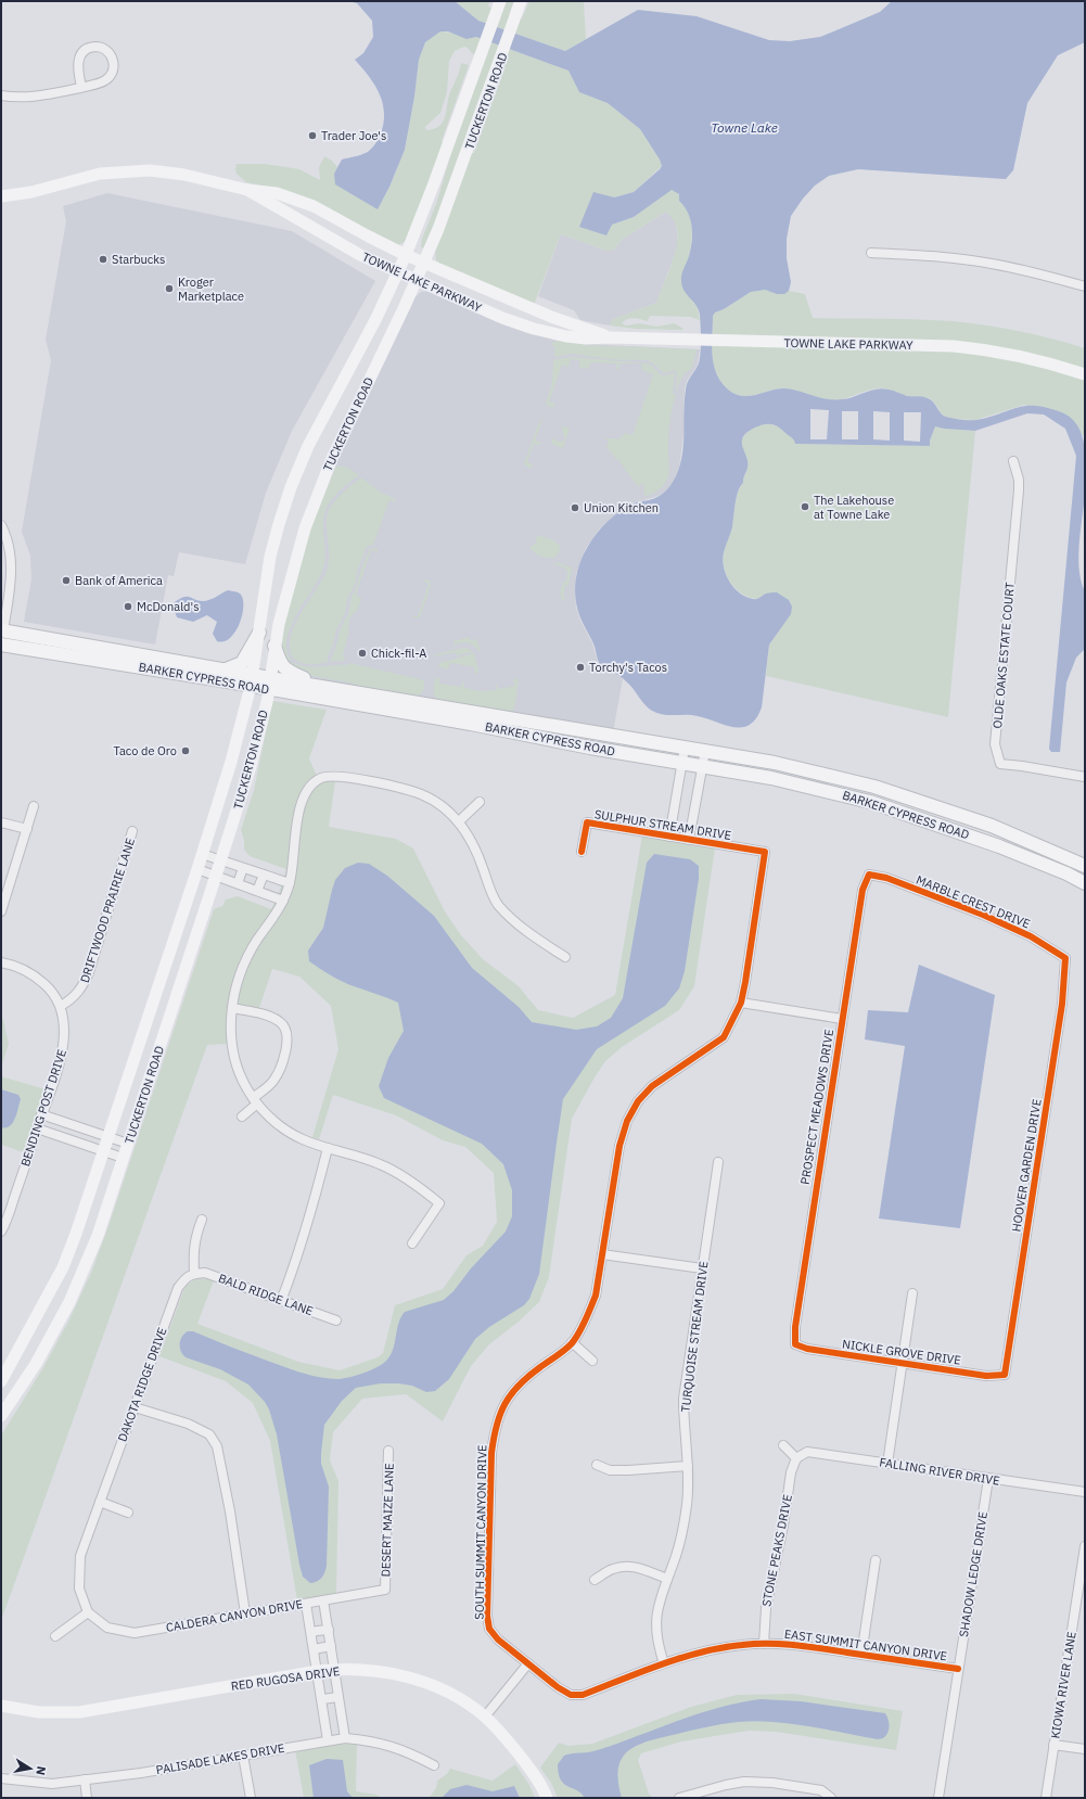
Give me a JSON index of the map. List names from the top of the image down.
{
  "streets": {
    "main road": [
      "TUCKERTON ROAD",
      "TOWNE LAKE PARKWAY",
      "BARKER CYPRESS ROAD",
      "RED RUGOSA DRIVE"
    ],
    "street": [
      "OLDE OAKS ESTATE COURT",
      "SULPHUR STREAM DRIVE",
      "MARBLE CREST DRIVE",
      "DRIFTWOOD PRAIRIE LANE",
      "PROSPECT MEADOWS DRIVE",
      "BENDING POST DRIVE",
      "HOOVER GARDEN DRIVE",
      "BALD RIDGE LANE",
      "TURQUOISE STREAM DRIVE",
      "NICKLE GROVE DRIVE",
      "DAKOTA RIDGE DRIVE",
      "FALLING RIVER DRIVE",
      "DESERT MAIZE LANE",
      "SOUTH SUMMIT CANYON DRIVE",
      "STONE PEAKS DRIVE",
      "SHADOW LEDGE DRIVE",
      "CALDERA CANYON DRIVE",
      "EAST SUMMIT CANYON DRIVE",
      "KIOWA RIVER LANE",
      "PALISADE LAKES DRIVE"
    ]
  },
  "crossings": [
    ["TUCKERTON ROAD", "TOWNE LAKE PARKWAY"],
    ["TUCKERTON ROAD", "BARKER CYPRESS ROAD"],
    ["SULPHUR STREAM DRIVE", "SOUTH SUMMIT CANYON DRIVE"],
    ["MARBLE CREST DRIVE", "PROSPECT MEADOWS DRIVE"],
    ["MARBLE CREST DRIVE", "HOOVER GARDEN DRIVE"],
    ["DRIFTWOOD PRAIRIE LANE", "BENDING POST DRIVE"],
    ["PROSPECT MEADOWS DRIVE", "NICKLE GROVE DRIVE"],
    ["HOOVER GARDEN DRIVE", "NICKLE GROVE DRIVE"],
    ["BALD RIDGE LANE", "DAKOTA RIDGE DRIVE"],
    ["TURQUOISE STREAM DRIVE", "EAST SUMMIT CANYON DRIVE"],
    ["DAKOTA RIDGE DRIVE", "CALDERA CANYON DRIVE"],
    ["FALLING RIVER DRIVE", "STONE PEAKS DRIVE"],
    ["FALLING RIVER DRIVE", "SHADOW LEDGE DRIVE"],
    ["DESERT MAIZE LANE", "CALDERA CANYON DRIVE"],
    ["SOUTH SUMMIT CANYON DRIVE", "EAST SUMMIT CANYON DRIVE"],
    ["STONE PEAKS DRIVE", "EAST SUMMIT CANYON DRIVE"],
    ["SHADOW LEDGE DRIVE", "EAST SUMMIT CANYON DRIVE"]
  ],
  "water": ["Towne Lake"],
  "places": [
    "Trader Joe's",
    "Starbucks",
    "Kroger Marketplace",
    "The Lakehouse at Towne Lake",
    "Union Kitchen",
    "Bank of America",
    "McDonald's",
    "Chick-fil-A",
    "Torchy's Tacos",
    "Taco de Oro"
  ],
  "north": "right"
}
